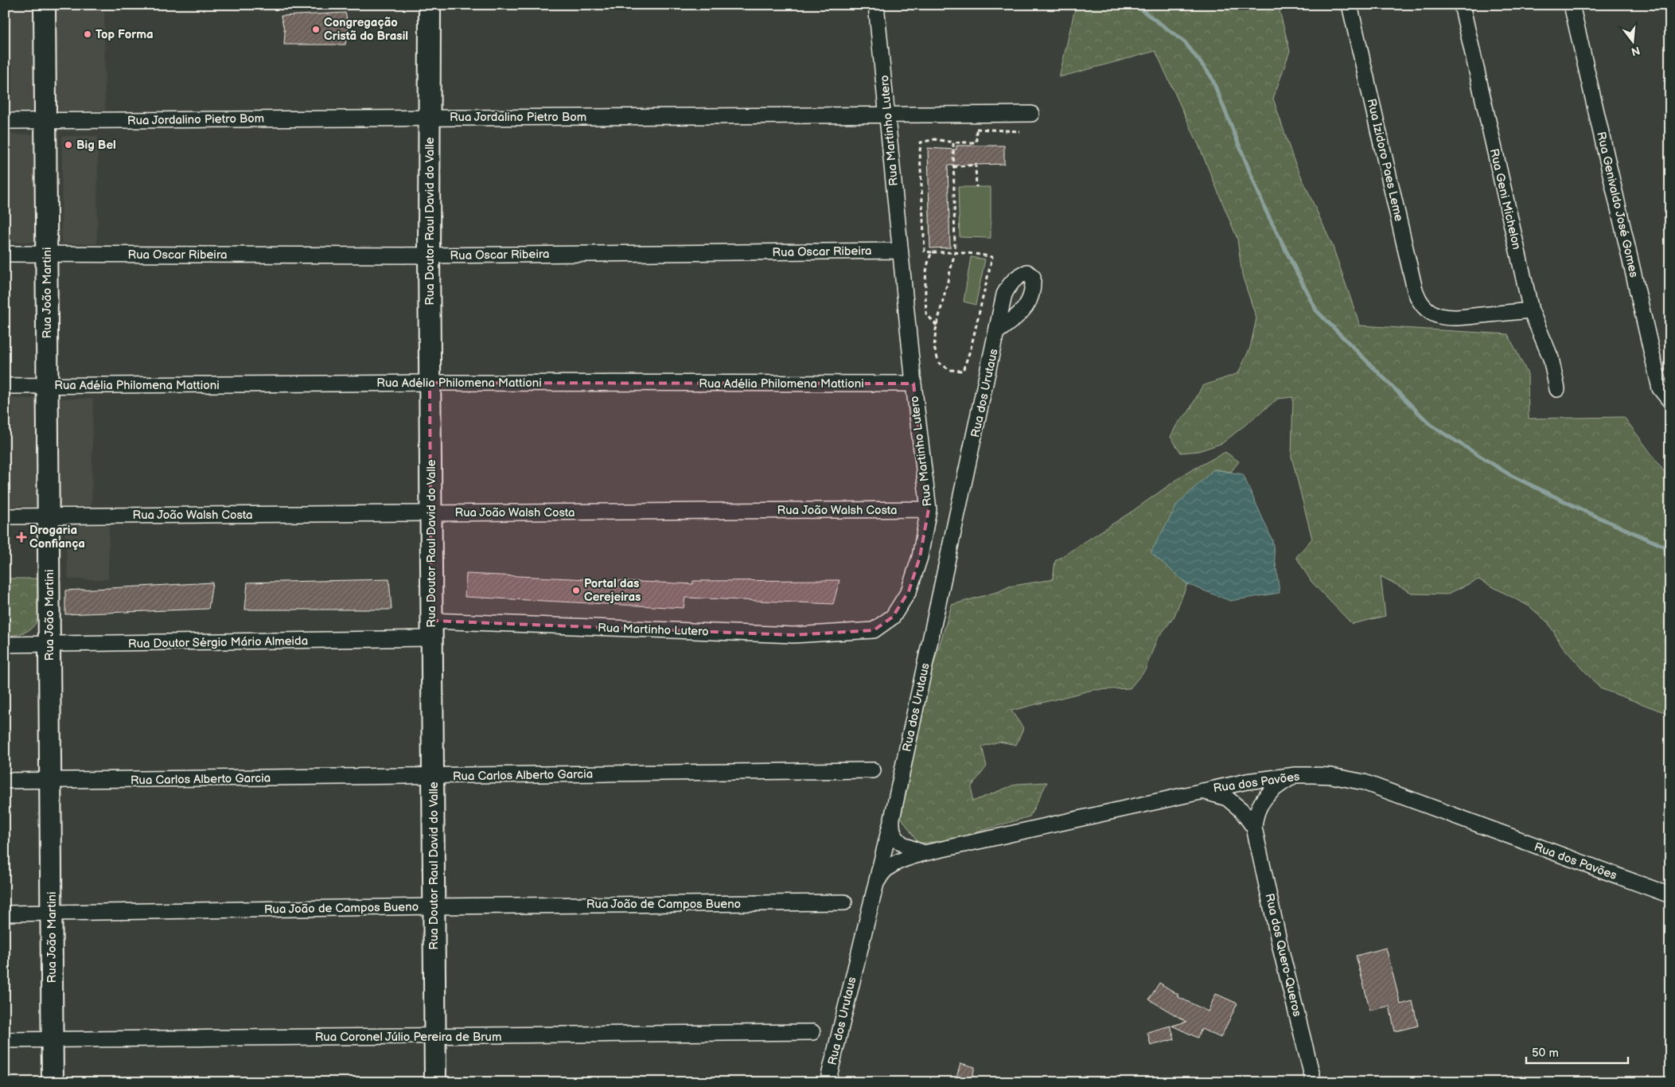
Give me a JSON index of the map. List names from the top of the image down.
{
  "streets": {
    "street": [
      "Rua Jordalino Pietro Bom",
      "Rua Martinho Lutero",
      "Rua Izidoro Paes Leme",
      "Rua Geni Michelon",
      "Rua Genivaldo José Gomes",
      "Rua Doutor Raul David do Valle",
      "Rua Oscar Ribeira",
      "Rua João Martini",
      "Rua Adélia Philomena Mattioni",
      "Rua dos Urutaus",
      "Rua João Walsh Costa",
      "Rua Doutor Sérgio Mário Almeida",
      "Rua Carlos Alberto Garcia",
      "Rua dos Pavões",
      "Rua João de Campos Bueno",
      "Rua dos Quero-Queros",
      "Rua Coronel Júlio Pereira de Brum"
    ]
  },
  "crossings": [
    ["Rua Jordalino Pietro Bom", "Rua Martinho Lutero"],
    ["Rua Jordalino Pietro Bom", "Rua Doutor Raul David do Valle"],
    ["Rua Jordalino Pietro Bom", "Rua João Martini"],
    ["Rua Martinho Lutero", "Rua Doutor Raul David do Valle"],
    ["Rua Martinho Lutero", "Rua Oscar Ribeira"],
    ["Rua Martinho Lutero", "Rua Adélia Philomena Mattioni"],
    ["Rua Martinho Lutero", "Rua João Walsh Costa"],
    ["Rua Martinho Lutero", "Rua Doutor Sérgio Mário Almeida"],
    ["Rua Izidoro Paes Leme", "Rua Geni Michelon"],
    ["Rua Doutor Raul David do Valle", "Rua Oscar Ribeira"],
    ["Rua Doutor Raul David do Valle", "Rua Adélia Philomena Mattioni"],
    ["Rua Doutor Raul David do Valle", "Rua João Walsh Costa"],
    ["Rua Doutor Raul David do Valle", "Rua Doutor Sérgio Mário Almeida"],
    ["Rua Doutor Raul David do Valle", "Rua Carlos Alberto Garcia"],
    ["Rua Doutor Raul David do Valle", "Rua João de Campos Bueno"],
    ["Rua Doutor Raul David do Valle", "Rua Coronel Júlio Pereira de Brum"],
    ["Rua Oscar Ribeira", "Rua João Martini"],
    ["Rua João Martini", "Rua Adélia Philomena Mattioni"],
    ["Rua João Martini", "Rua João Walsh Costa"],
    ["Rua João Martini", "Rua Doutor Sérgio Mário Almeida"],
    ["Rua João Martini", "Rua Carlos Alberto Garcia"],
    ["Rua João Martini", "Rua João de Campos Bueno"],
    ["Rua João Martini", "Rua Coronel Júlio Pereira de Brum"],
    ["Rua dos Urutaus", "Rua dos Pavões"],
    ["Rua dos Pavões", "Rua dos Quero-Queros"]
  ],
  "places": {
    "other": [
      "Congregação Cristã do Brasil",
      "Top Forma",
      "Big Bel",
      "Portal das Cerejeiras"
    ],
    "health": ["Drogaria Confiança"]
  },
  "scale_bar": "50 m",
  "north": "bottom"
}
